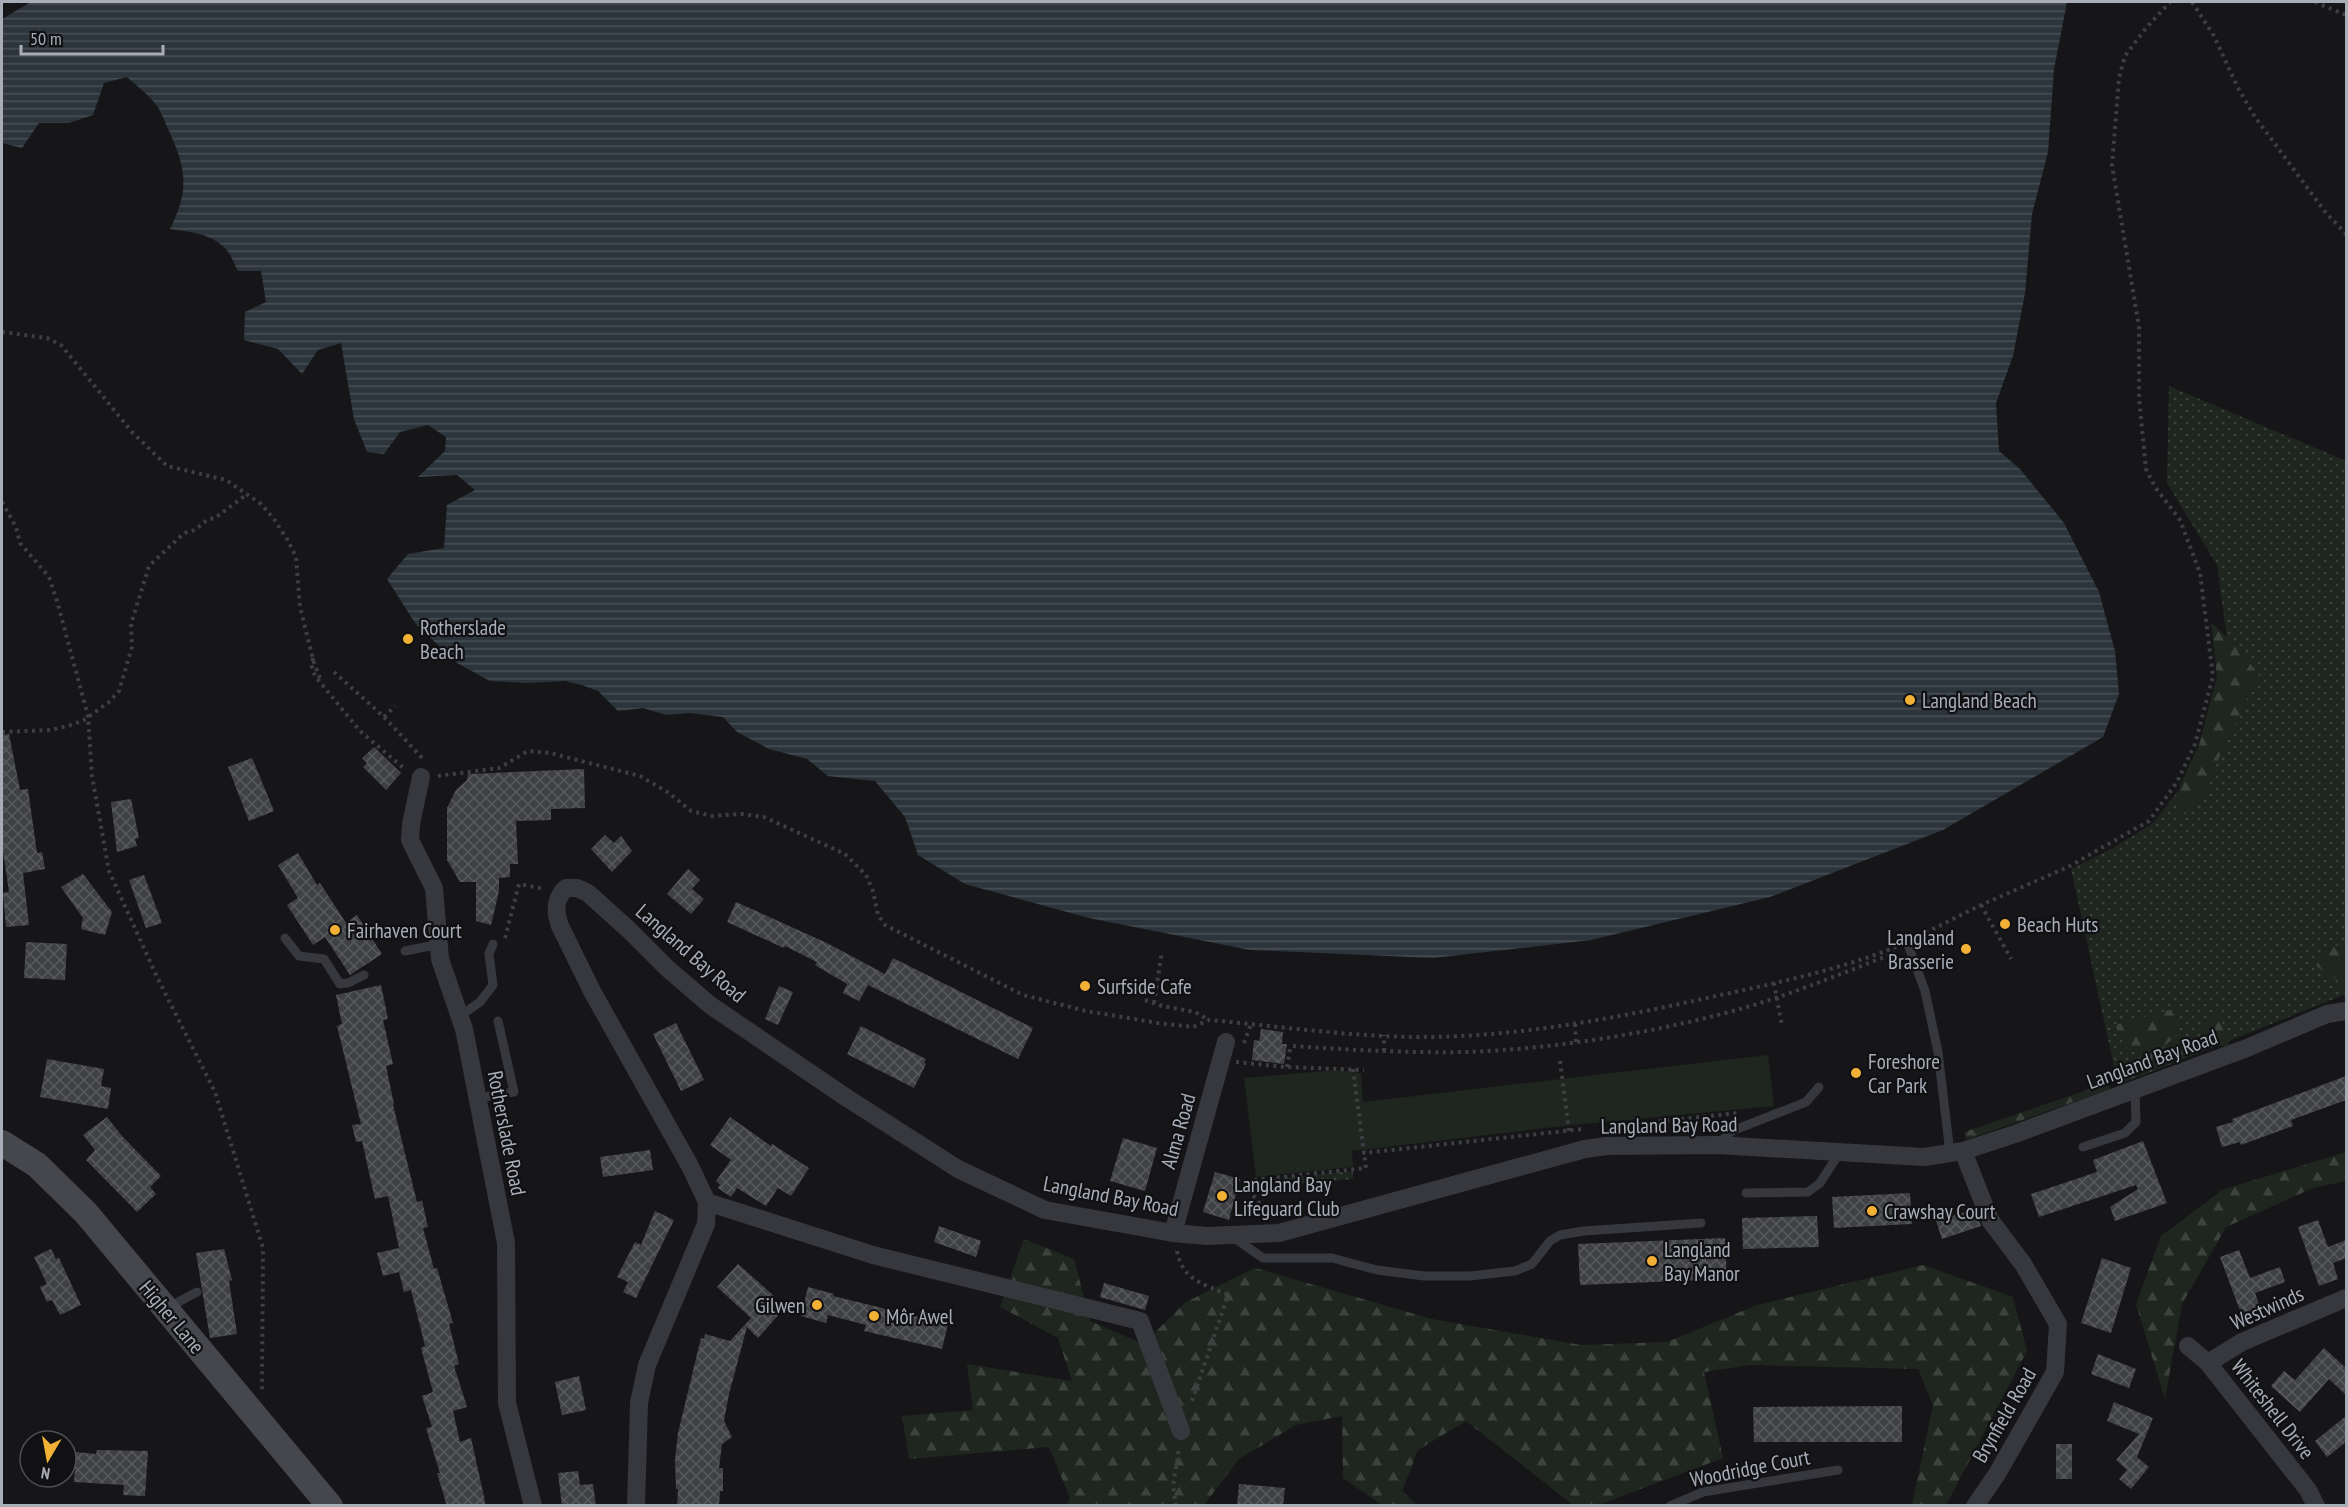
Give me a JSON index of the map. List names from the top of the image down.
{
  "streets": {
    "street": [
      "Langland Bay Road",
      "Alma Road",
      "Rotherslade Road",
      "Westwinds",
      "Higher Lane",
      "Whiteshell Drive",
      "Brynfield Road"
    ],
    "lane": ["Woodridge Court"]
  },
  "crossings": [
    ["Langland Bay Road", "Alma Road"],
    ["Langland Bay Road", "Brynfield Road"],
    ["Westwinds", "Whiteshell Drive"]
  ],
  "places": [
    "Rotherslade Beach",
    "Langland Beach",
    "Beach Huts",
    "Fairhaven Court",
    "Langland Brasserie",
    "Surfside Cafe",
    "Foreshore Car Park",
    "Langland Bay Lifeguard Club",
    "Crawshay Court",
    "Langland Bay Manor",
    "Gilwen",
    "Môr Awel"
  ],
  "scale_bar": "50 m",
  "north": "bottom"
}
